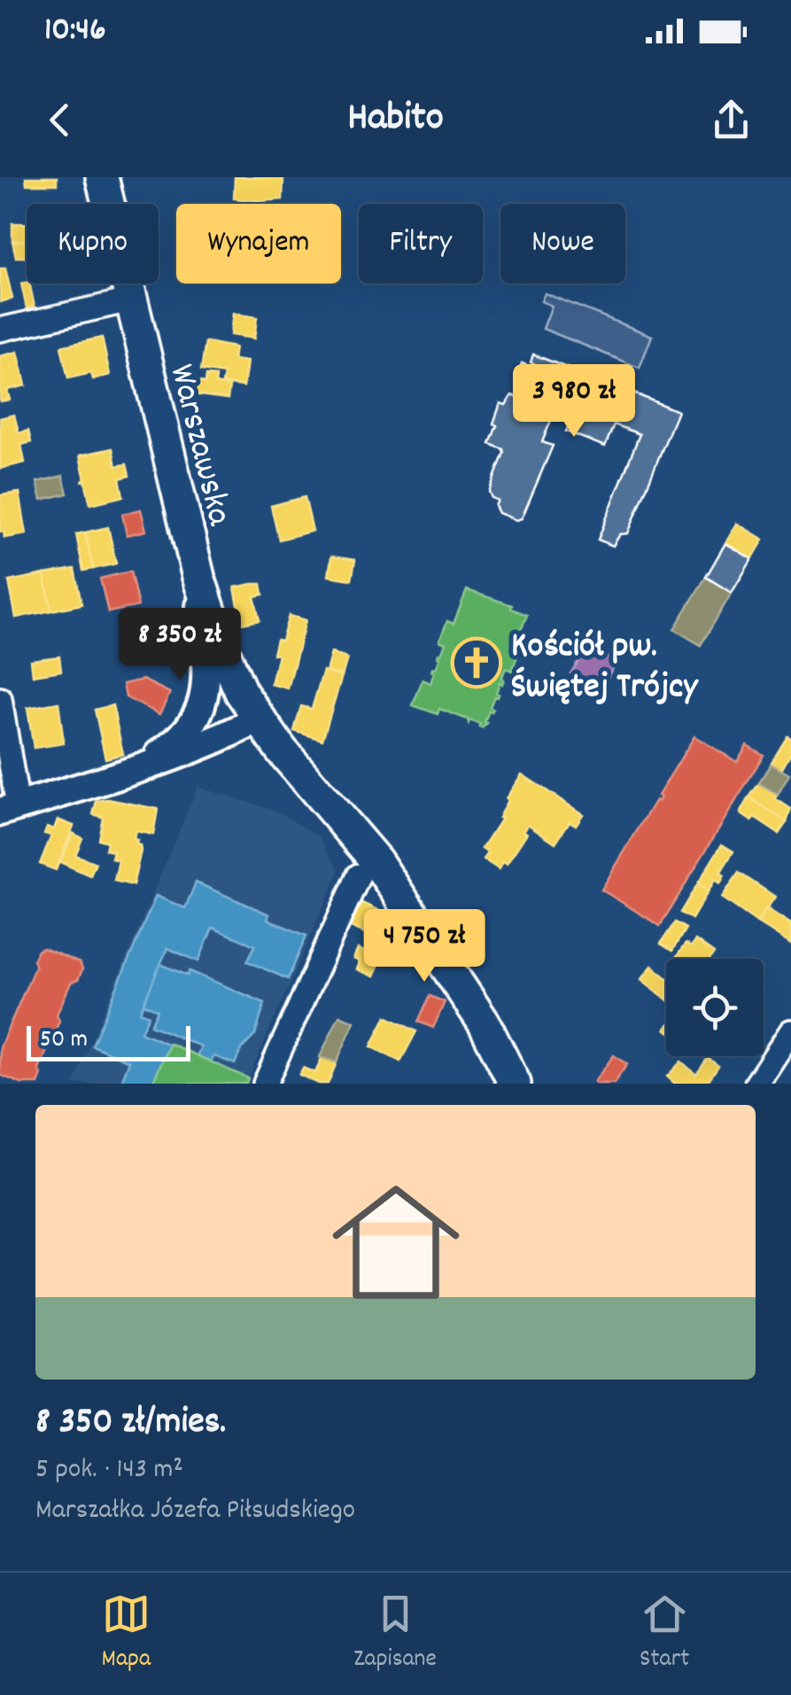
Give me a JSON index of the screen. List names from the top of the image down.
{
  "streets": {
    "main road": ["Warszawska"]
  },
  "places": {
    "church": ["Kościół pw. Świętej Trójcy"]
  },
  "scale_bar": "50 m",
  "page": {
    "status": "10:46",
    "header": "Habito",
    "chip": [
      "Kupno",
      "Wynajem",
      "Filtry",
      "Nowe"
    ],
    "price": ["3 980 zł", "8 350 zł", "4 750 zł"],
    "scale": "50 m",
    "list": [
      {
        "name": "8 350 zł/mies.",
        "note": "5 pok. · 143 m² · Marszałka Józefa Piłsudskiego"
      }
    ],
    "tabs": ["Mapa", "Zapisane", "Start"]
  }
}
